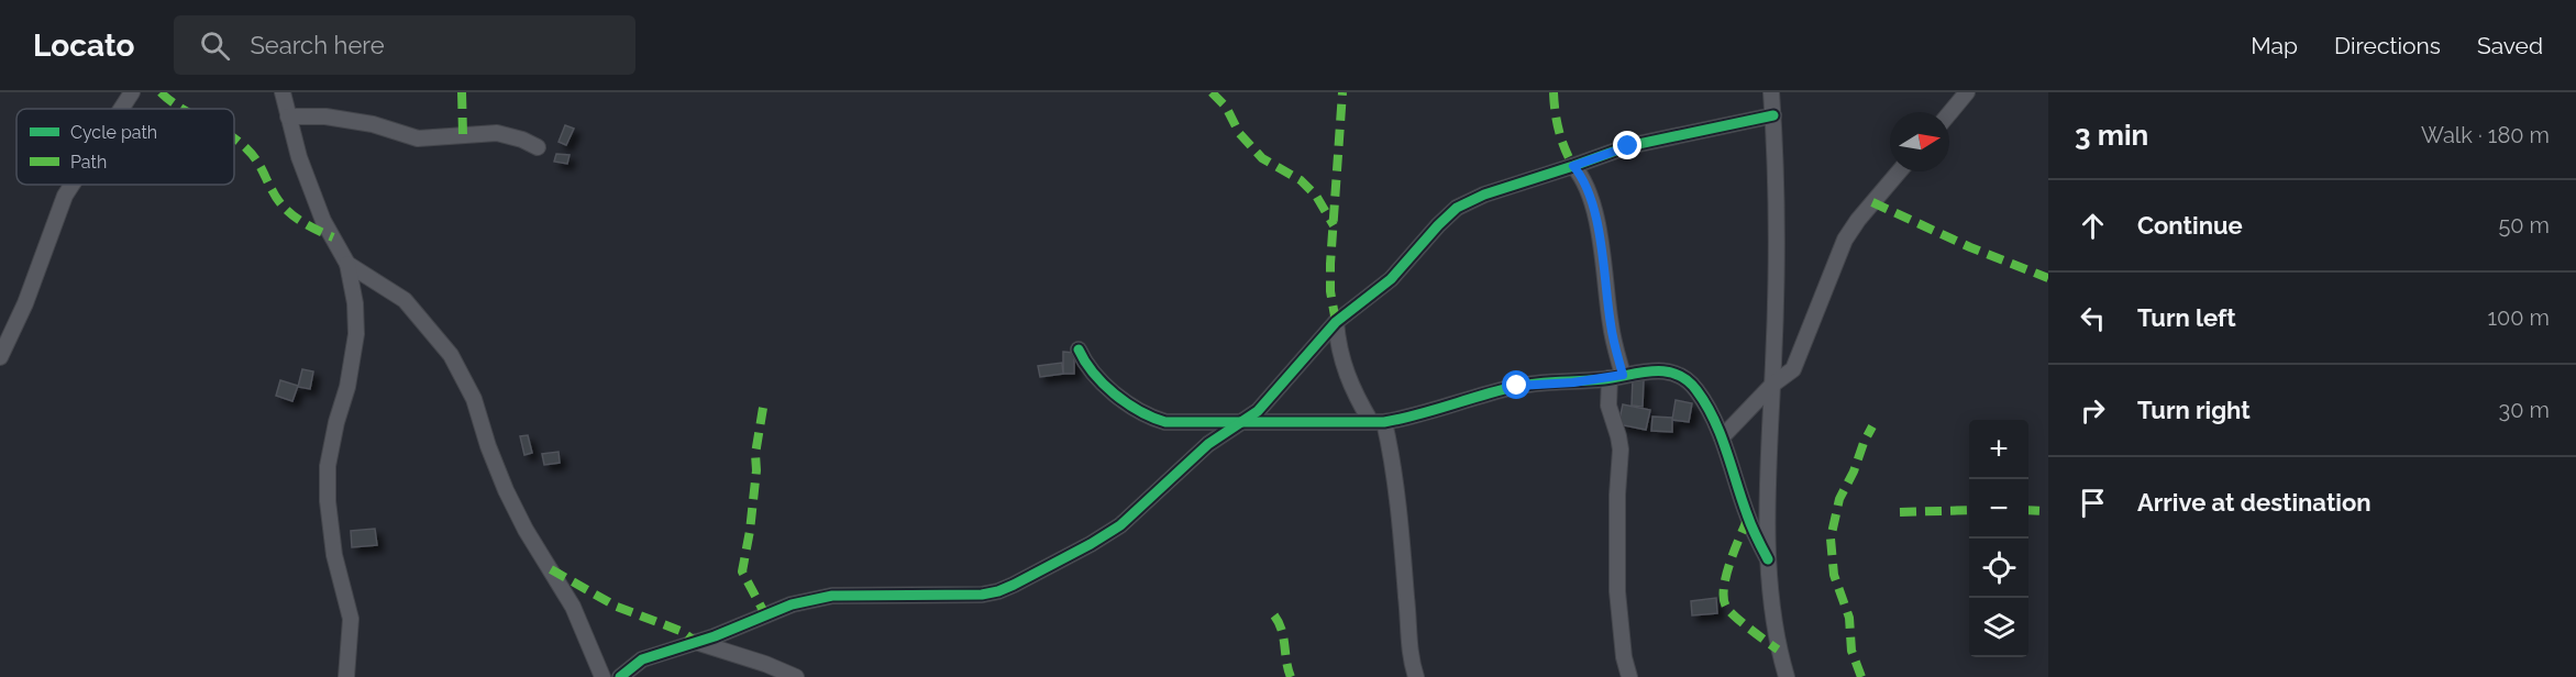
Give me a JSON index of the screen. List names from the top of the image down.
{
  "legend": ["Cycle path", "Path"],
  "north": "right",
  "page": {
    "header": "Locato",
    "search": "Search here",
    "nav": ["Map", "Directions", "Saved"],
    "heading": ["3 min", "Walk · 180 m"],
    "list": [
      ["Continue", "50 m"],
      ["Turn left", "100 m"],
      ["Turn right", "30 m"],
      "Arrive at destination"
    ],
    "map_buttons": ["+", "−"]
  }
}
